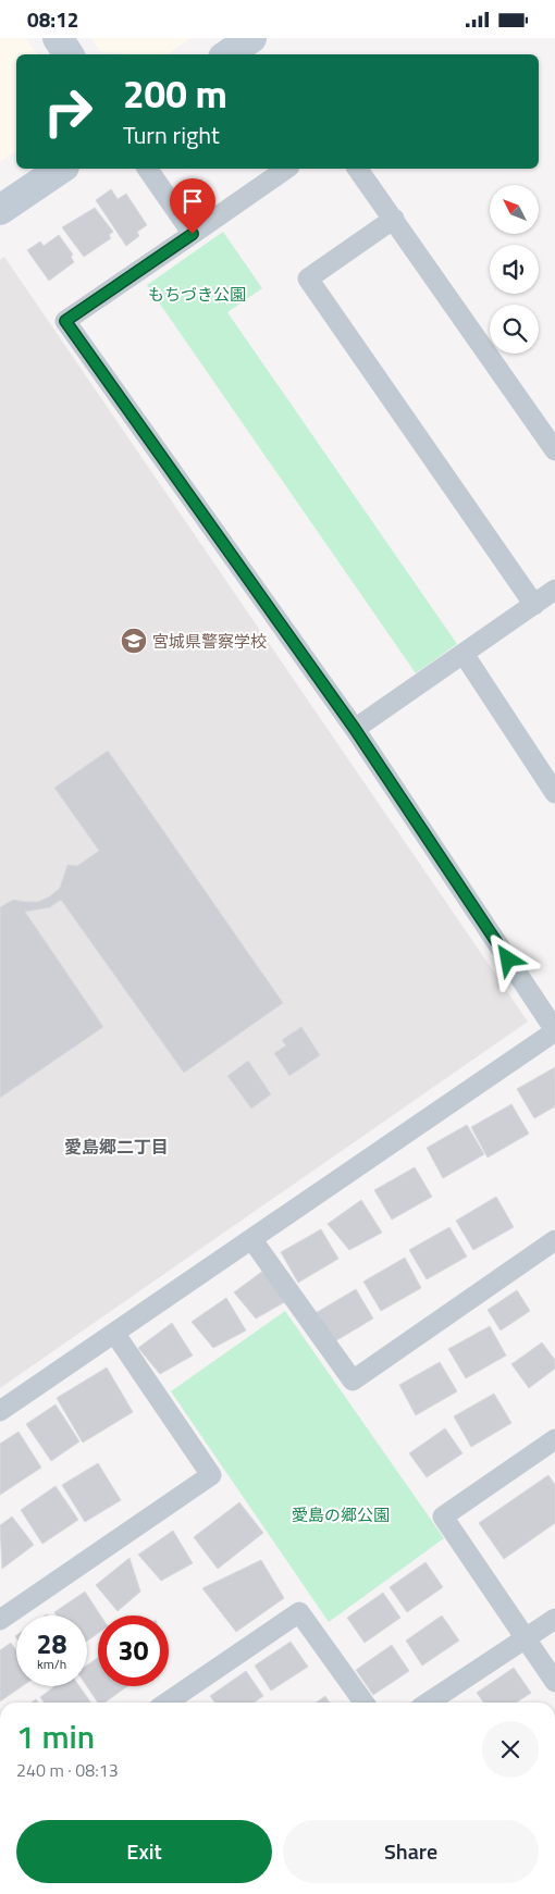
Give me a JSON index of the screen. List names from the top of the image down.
{
  "districts": ["愛島郷二丁目"],
  "parks": ["もちづき公園", "愛島の郷公園"],
  "places": {
    "school or university": ["宮城県警察学校"]
  },
  "north": "top left",
  "page": {
    "status": "08:12",
    "turn": ["200 m", "Turn right"],
    "speed": "28 km/h",
    "limit": "30",
    "heading": ["1 min", "240 m · 08:13"],
    "buttons": ["Exit", "Share"]
  }
}
